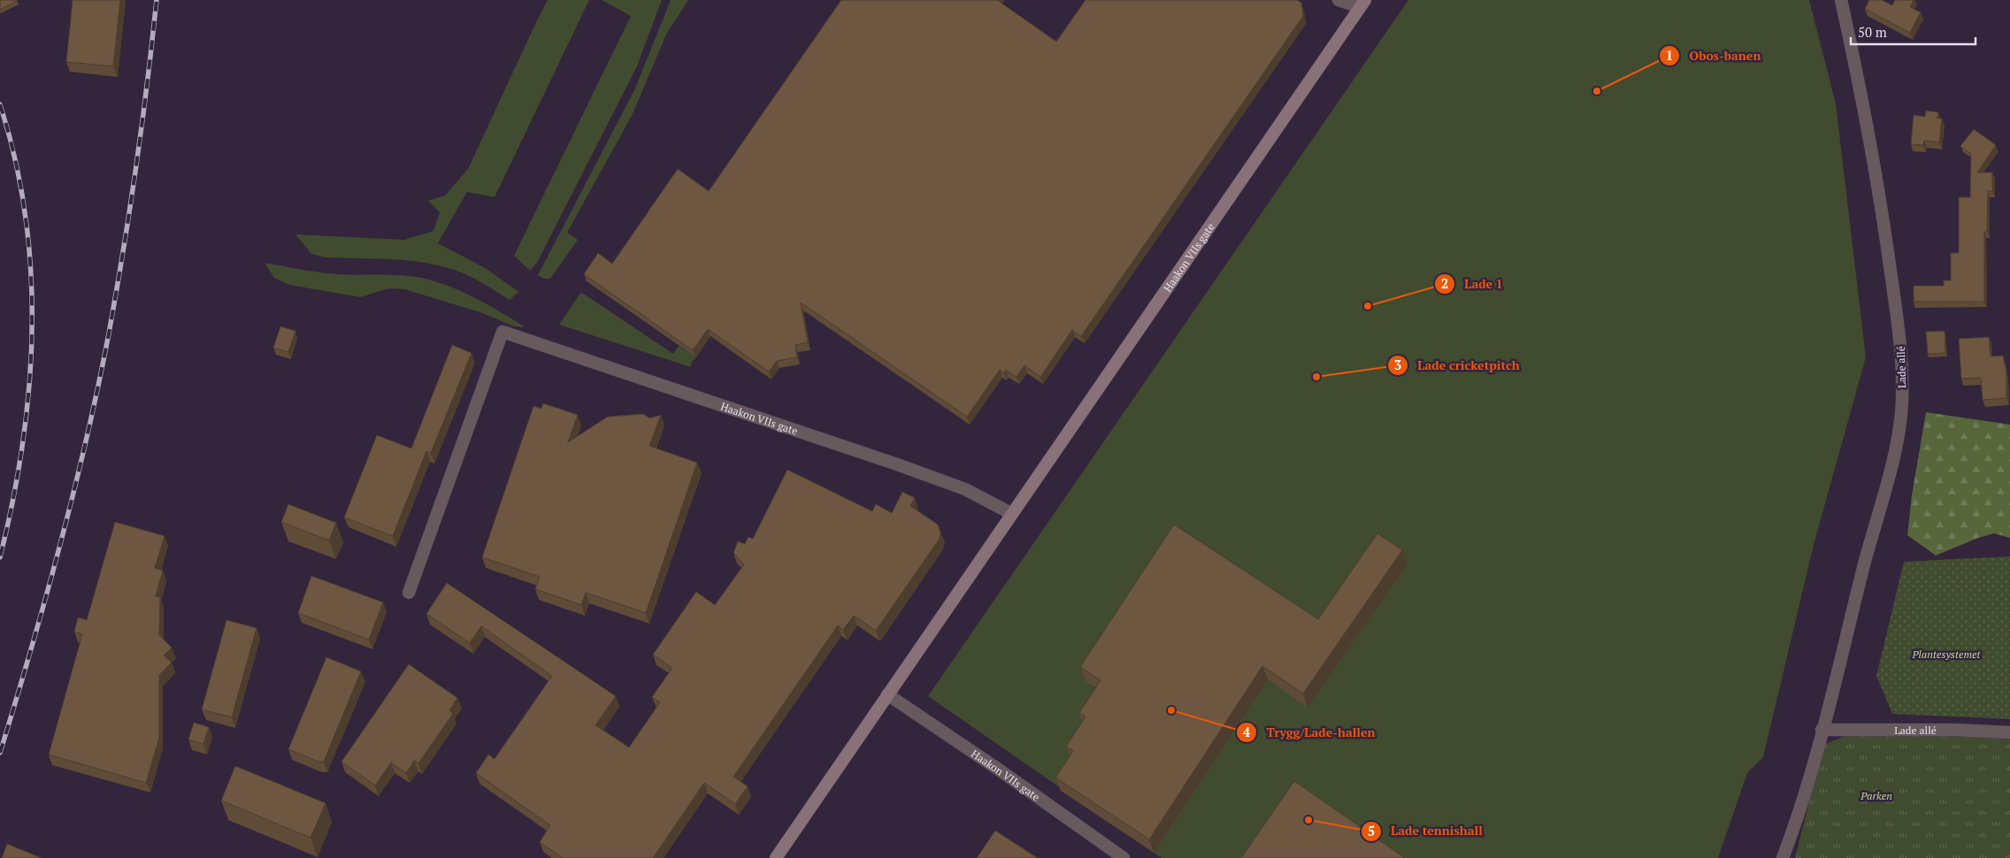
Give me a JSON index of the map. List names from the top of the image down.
{
  "streets": {
    "main road": ["Haakon VIIs gate"],
    "street": ["Lade allé"]
  },
  "parks": ["Plantesystemet", "Parken"],
  "places": [
    "Obos-banen",
    "Lade 1",
    "Lade cricketpitch",
    "Trygg/Lade-hallen",
    "Lade tennishall"
  ],
  "scale_bar": "50 m"
}
